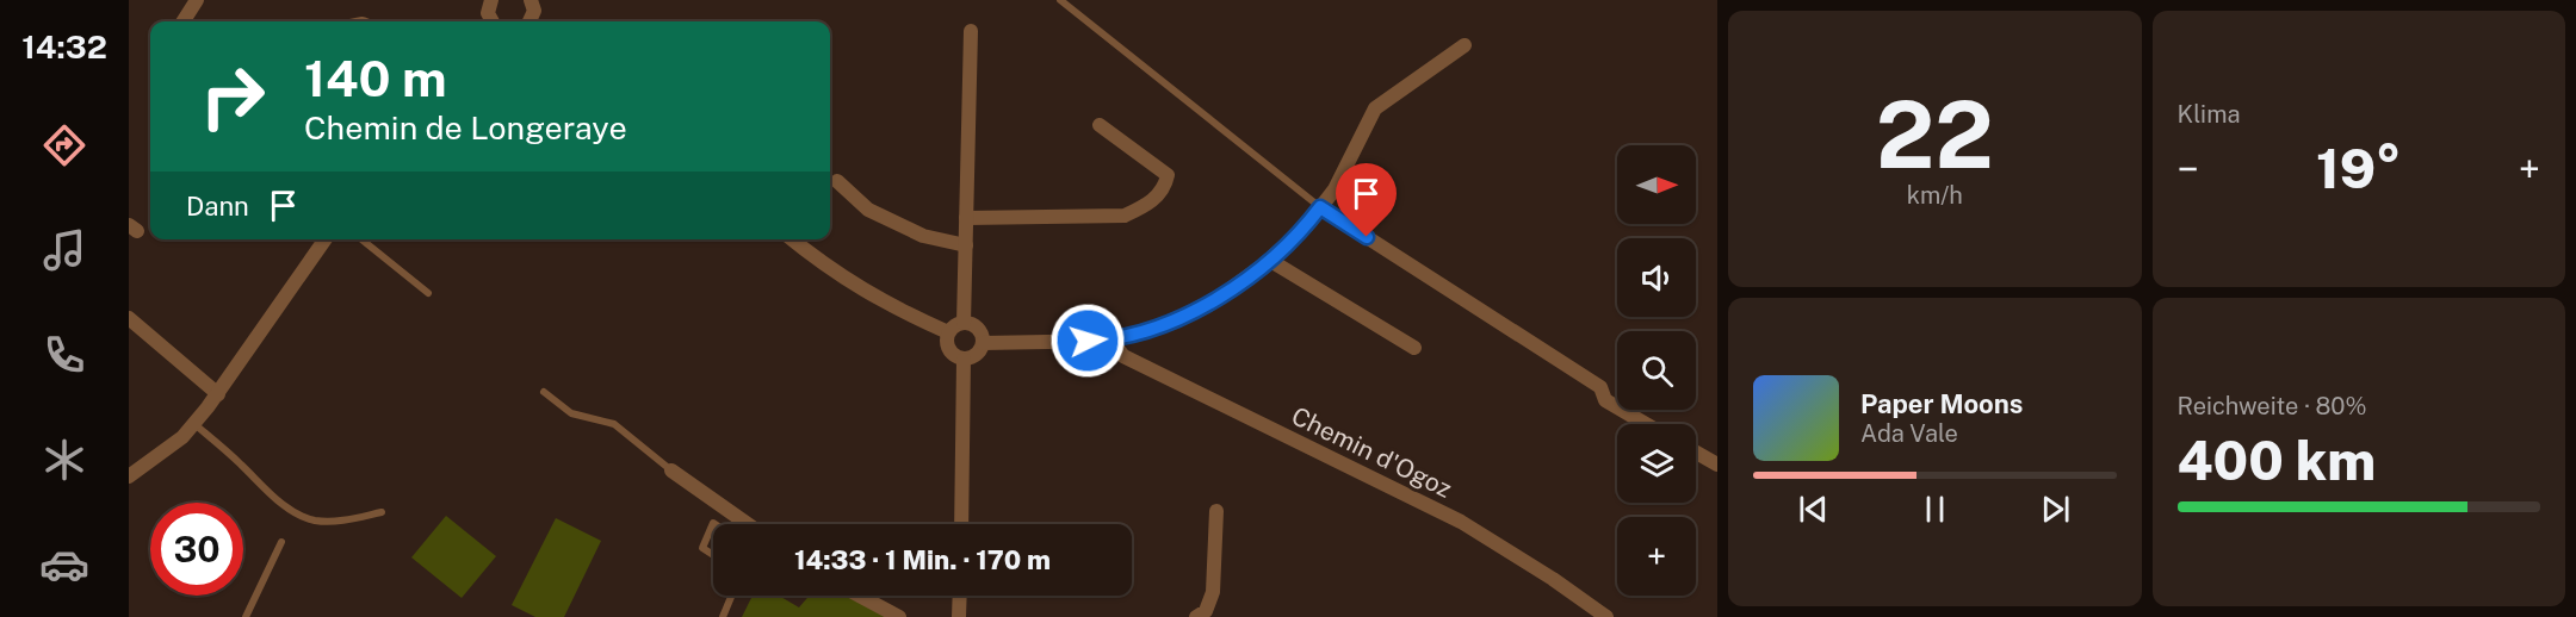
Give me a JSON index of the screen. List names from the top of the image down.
{
  "streets": {
    "street": ["Chemin d'Ogoz"]
  },
  "north": "right",
  "page": {
    "tabs": "14:32",
    "tile": [
      ["22", "km/h"],
      "Klima",
      ["Reichweite · 80%", "400 km"]
    ],
    "turn": ["140 m", "Chemin de Longeraye"],
    "heat": ["−", "19°", "+"],
    "map_buttons": "+",
    "then": "Dann",
    "song": ["Paper Moons", "Ada Vale"],
    "limit": "30",
    "trip": "14:33 · 1 Min. · 170 m"
  }
}
